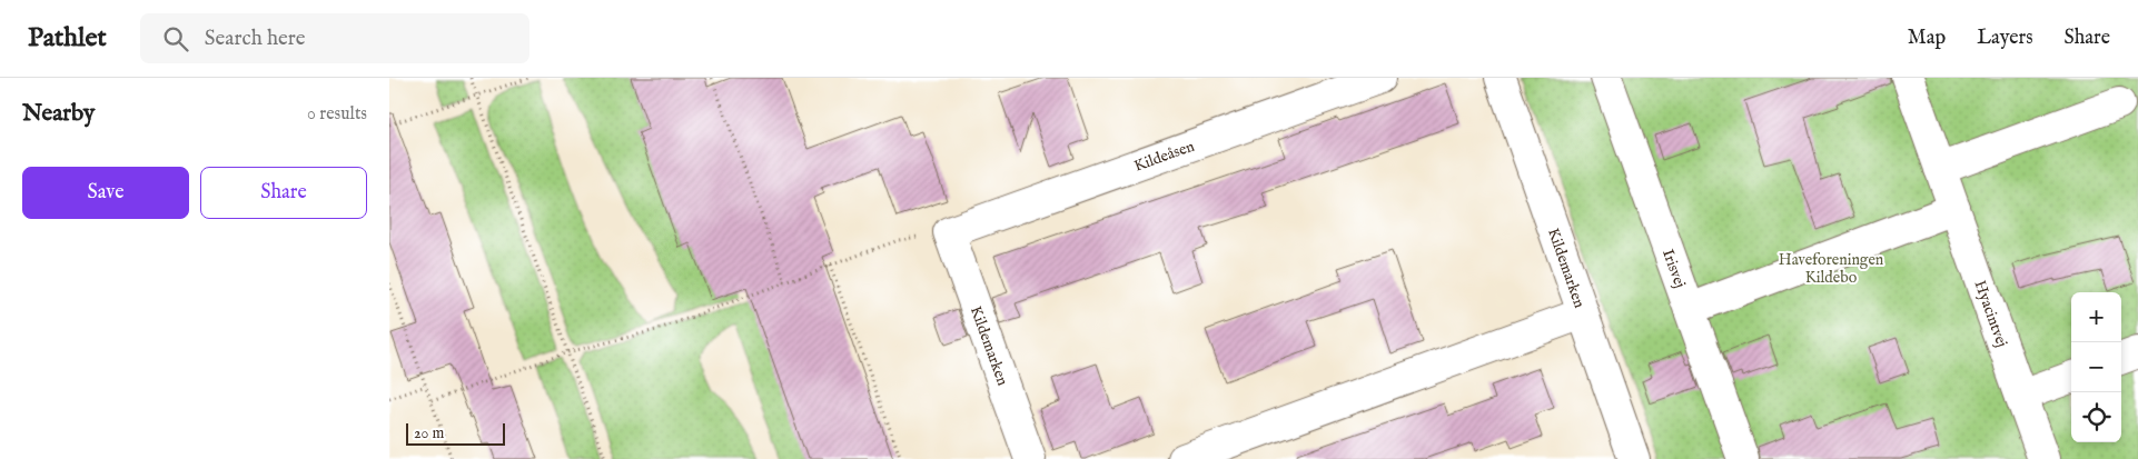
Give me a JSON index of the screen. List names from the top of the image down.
{
  "streets": {
    "street": [
      "Kildeåsen",
      "Irisvej",
      "Kildemarken",
      "Hyacintvej"
    ]
  },
  "crossings": [
    ["Kildeåsen", "Kildemarken"]
  ],
  "parks": ["Haveforeningen Kildebo"],
  "scale_bar": "20 m",
  "page": {
    "header": "Pathlet",
    "search": "Search here",
    "nav": ["Map", "Layers", "Share"],
    "heading": ["Nearby", "0 results"],
    "buttons": ["Save", "Share"],
    "map_buttons": ["+", "−"],
    "scale": "20 m"
  }
}
